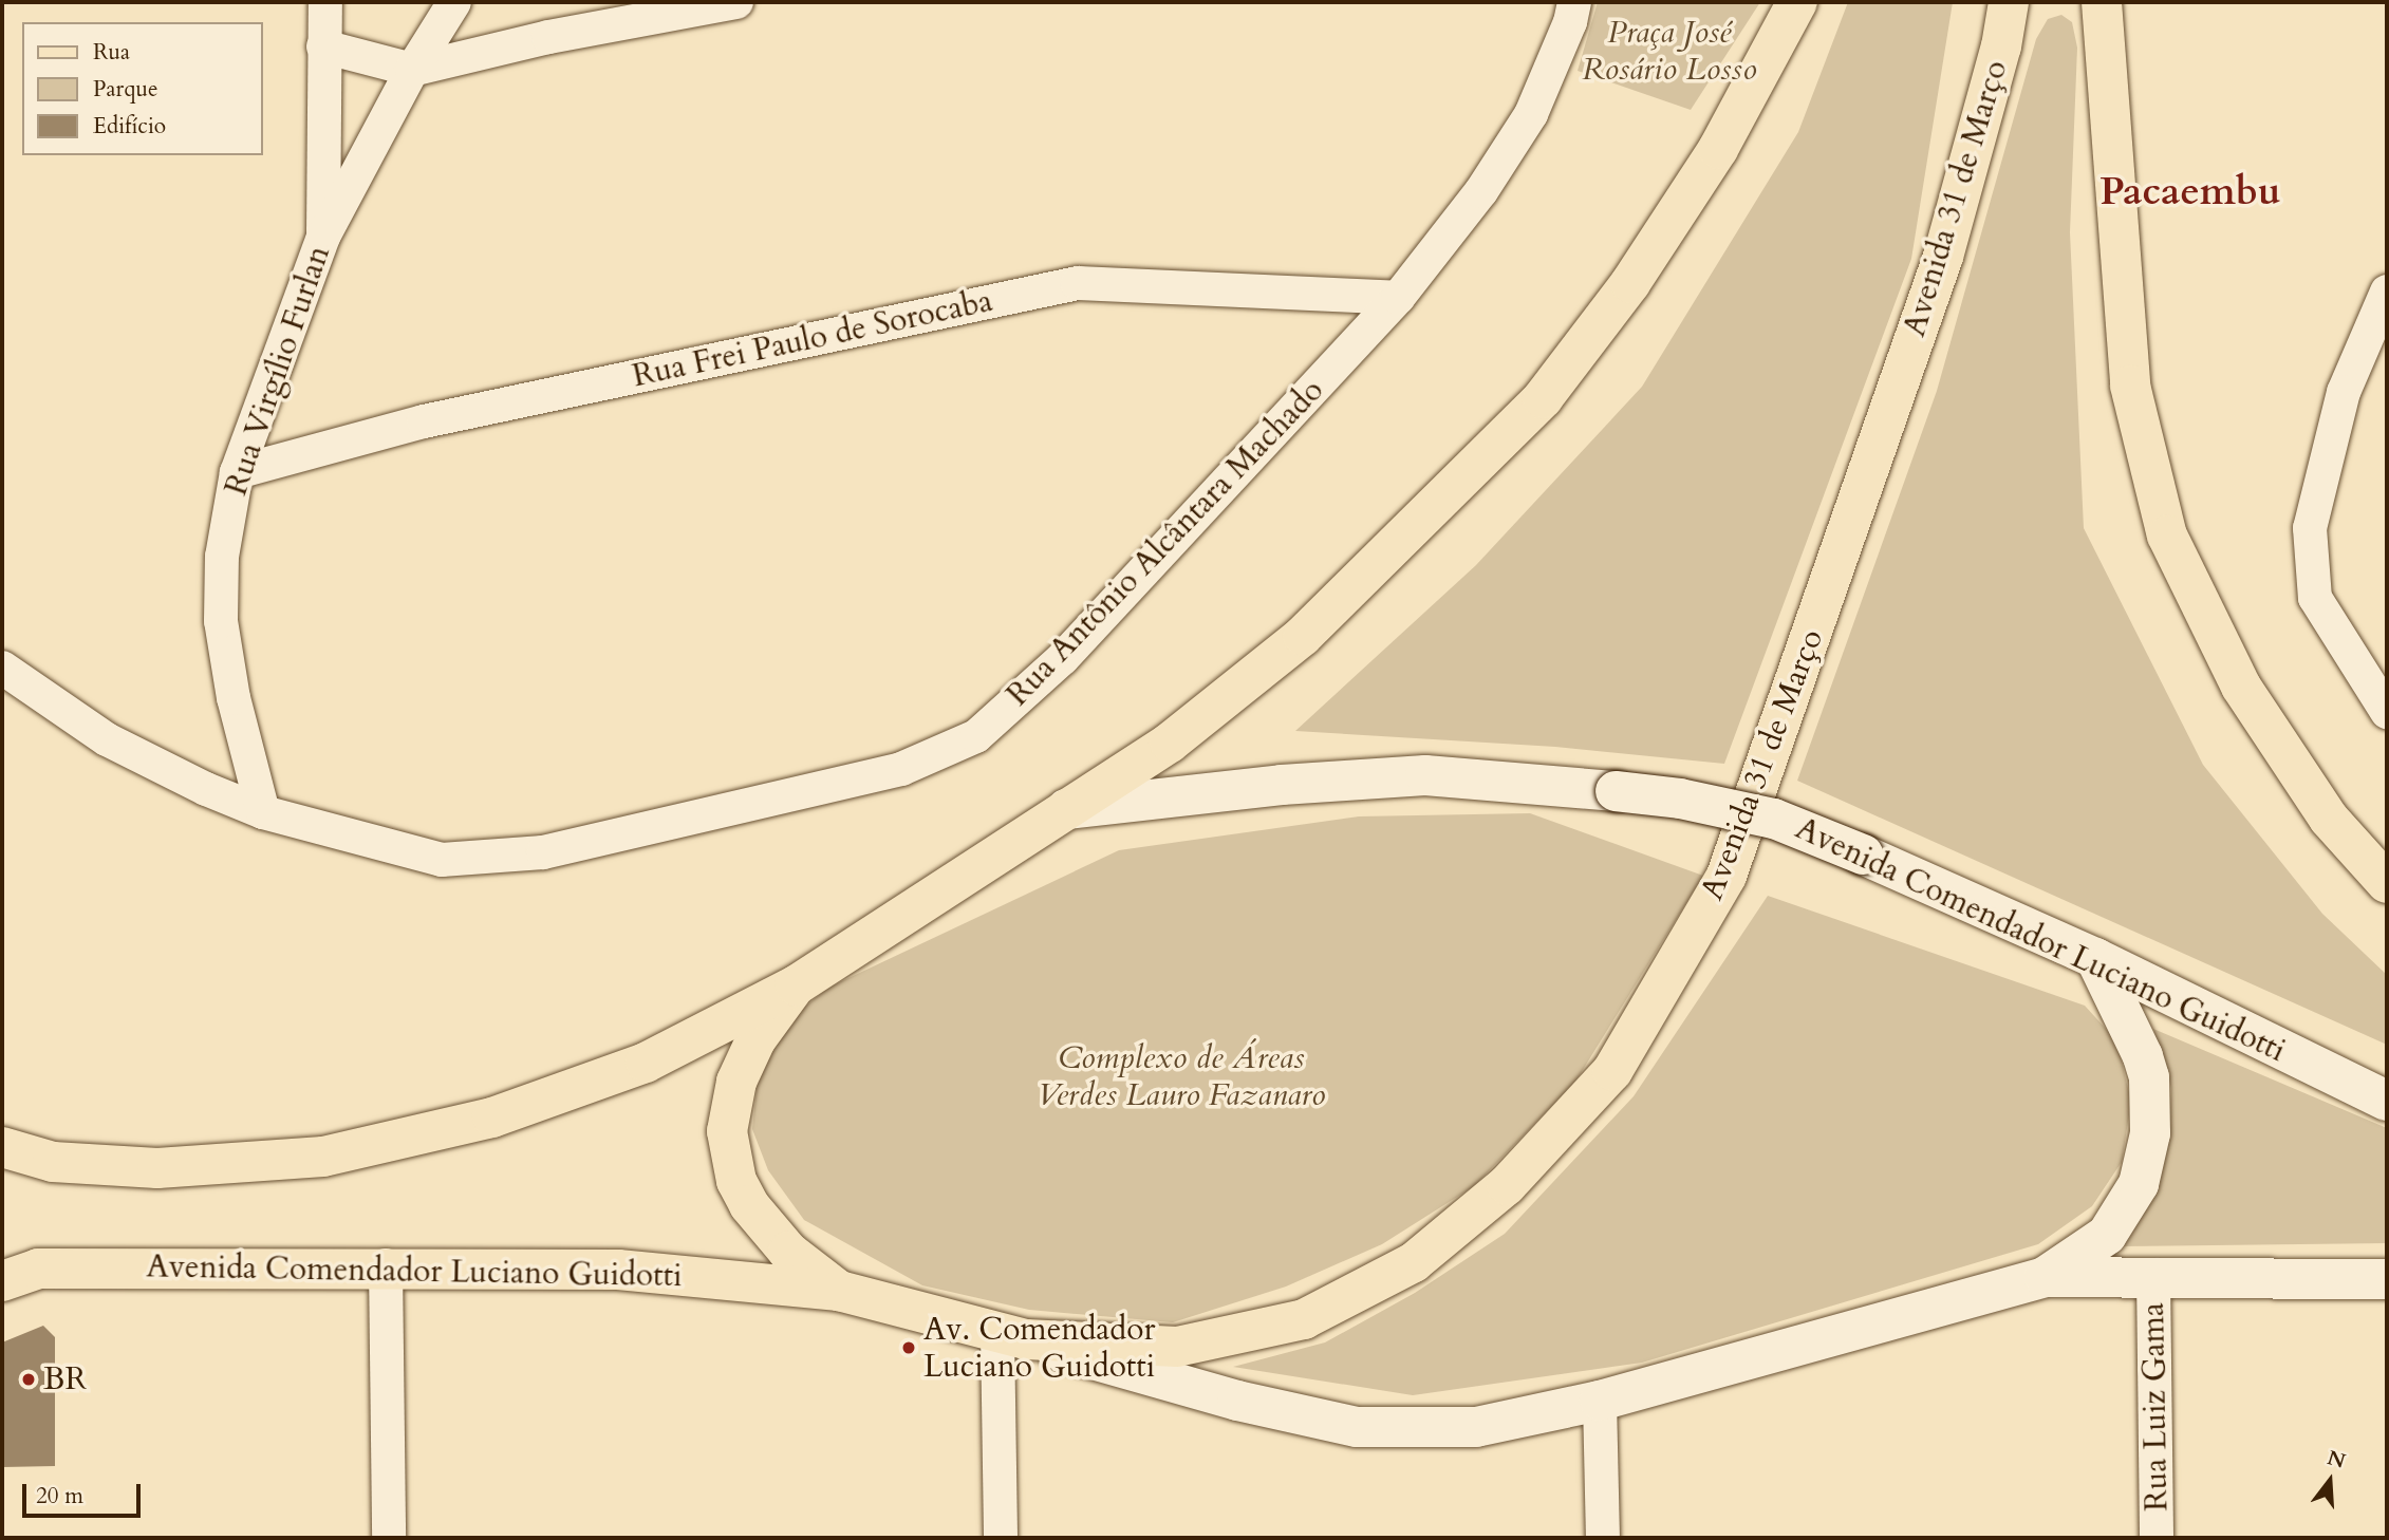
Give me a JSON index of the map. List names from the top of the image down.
{
  "streets": {
    "main road": ["Avenida 31 de Março", "Avenida Comendador Luciano Guidotti"],
    "street": [
      "Rua Frei Paulo de Sorocaba",
      "Rua Virgílio Furlan",
      "Rua Antônio Alcântara Machado",
      "Rua Luiz Gama"
    ]
  },
  "crossings": [
    ["Avenida 31 de Março", "Avenida Comendador Luciano Guidotti"],
    ["Rua Frei Paulo de Sorocaba", "Rua Virgílio Furlan"],
    ["Rua Frei Paulo de Sorocaba", "Rua Antônio Alcântara Machado"],
    ["Rua Virgílio Furlan", "Rua Antônio Alcântara Machado"],
    ["Avenida Comendador Luciano Guidotti", "Rua Luiz Gama"]
  ],
  "districts": ["Pacaembu"],
  "parks": ["Praça José Rosário Losso", "Complexo de Áreas Verdes Lauro Fazanaro"],
  "places": ["Av. Comendador Luciano Guidotti", "BR"],
  "legend": ["Rua", "Parque", "Edifício"],
  "scale_bar": "20 m",
  "north": "top"
}
